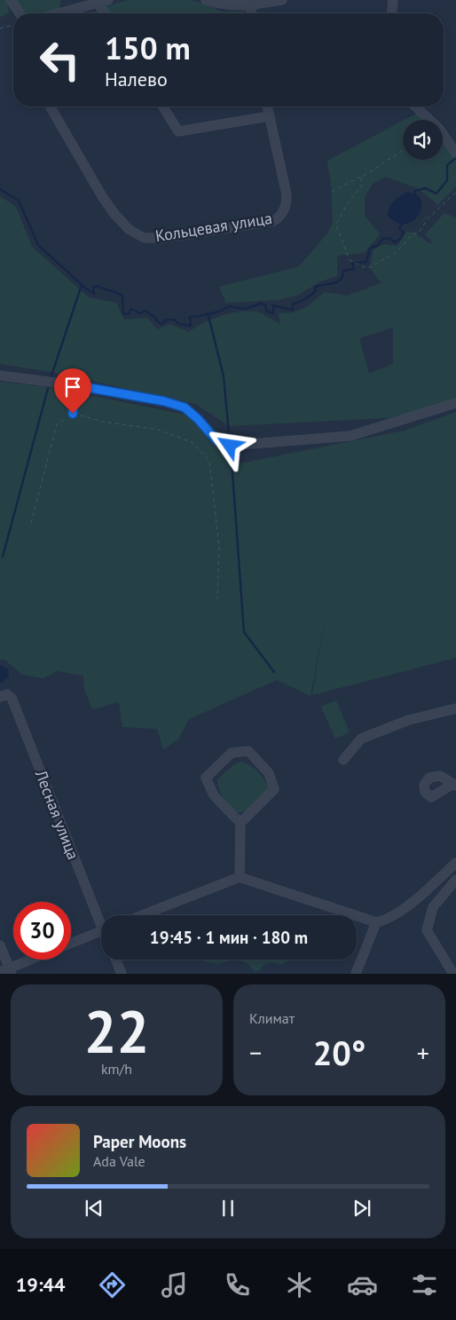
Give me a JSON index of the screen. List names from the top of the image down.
{
  "streets": {
    "street": ["Кольцевая улица", "Лесная улица"]
  },
  "page": {
    "turn": ["150 m", "Налево"],
    "limit": "30",
    "trip": "19:45 · 1 мин · 180 m",
    "tile": [
      ["22", "km/h"],
      "Климат"
    ],
    "heat": ["−", "20°", "+"],
    "song": ["Paper Moons", "Ada Vale"],
    "tabs": "19:44"
  }
}
